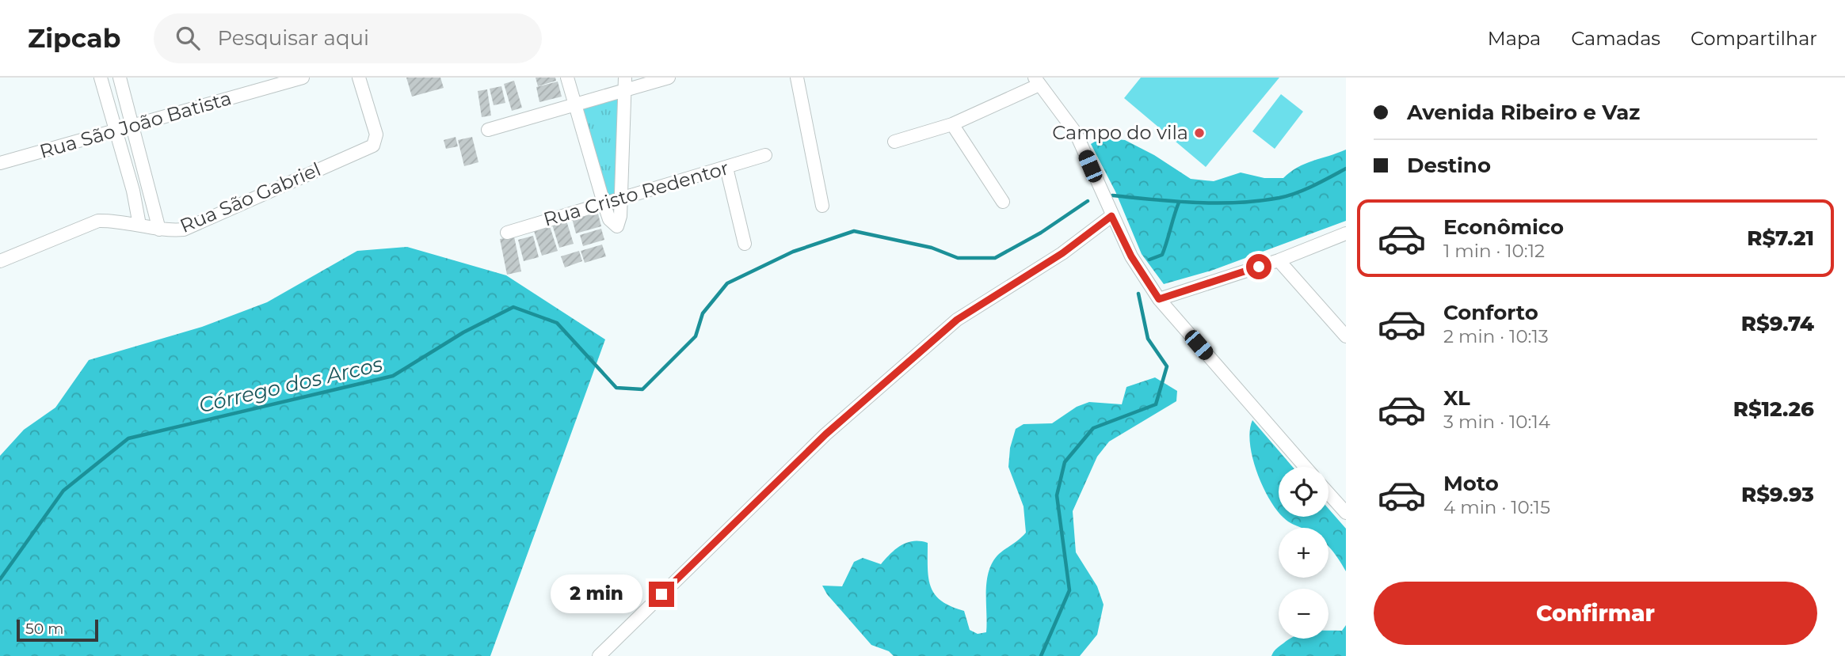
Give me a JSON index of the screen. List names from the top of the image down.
{
  "streets": {
    "street": ["Rua São João Batista", "Rua Cristo Redentor", "Rua São Gabriel"]
  },
  "water": ["Córrego dos Arcos"],
  "places": ["Campo do vila"],
  "scale_bar": "50 m",
  "page": {
    "header": "Zipcab",
    "search": "Pesquisar aqui",
    "nav": ["Mapa", "Camadas", "Compartilhar"],
    "banner": ["Avenida Ribeiro e Vaz", "Destino"],
    "list": [
      {
        "name": "Econômico",
        "note": "1 min · 10:12",
        "value": "R$7.21"
      },
      {
        "name": "Conforto",
        "note": "2 min · 10:13",
        "value": "R$9.74"
      },
      {
        "name": "XL",
        "note": "3 min · 10:14",
        "value": "R$12.26"
      },
      {
        "name": "Moto",
        "note": "4 min · 10:15",
        "value": "R$9.93"
      }
    ],
    "map_buttons": ["+", "−"],
    "buttons": "Confirmar",
    "bubble": "2 min",
    "scale": "50 m"
  }
}
